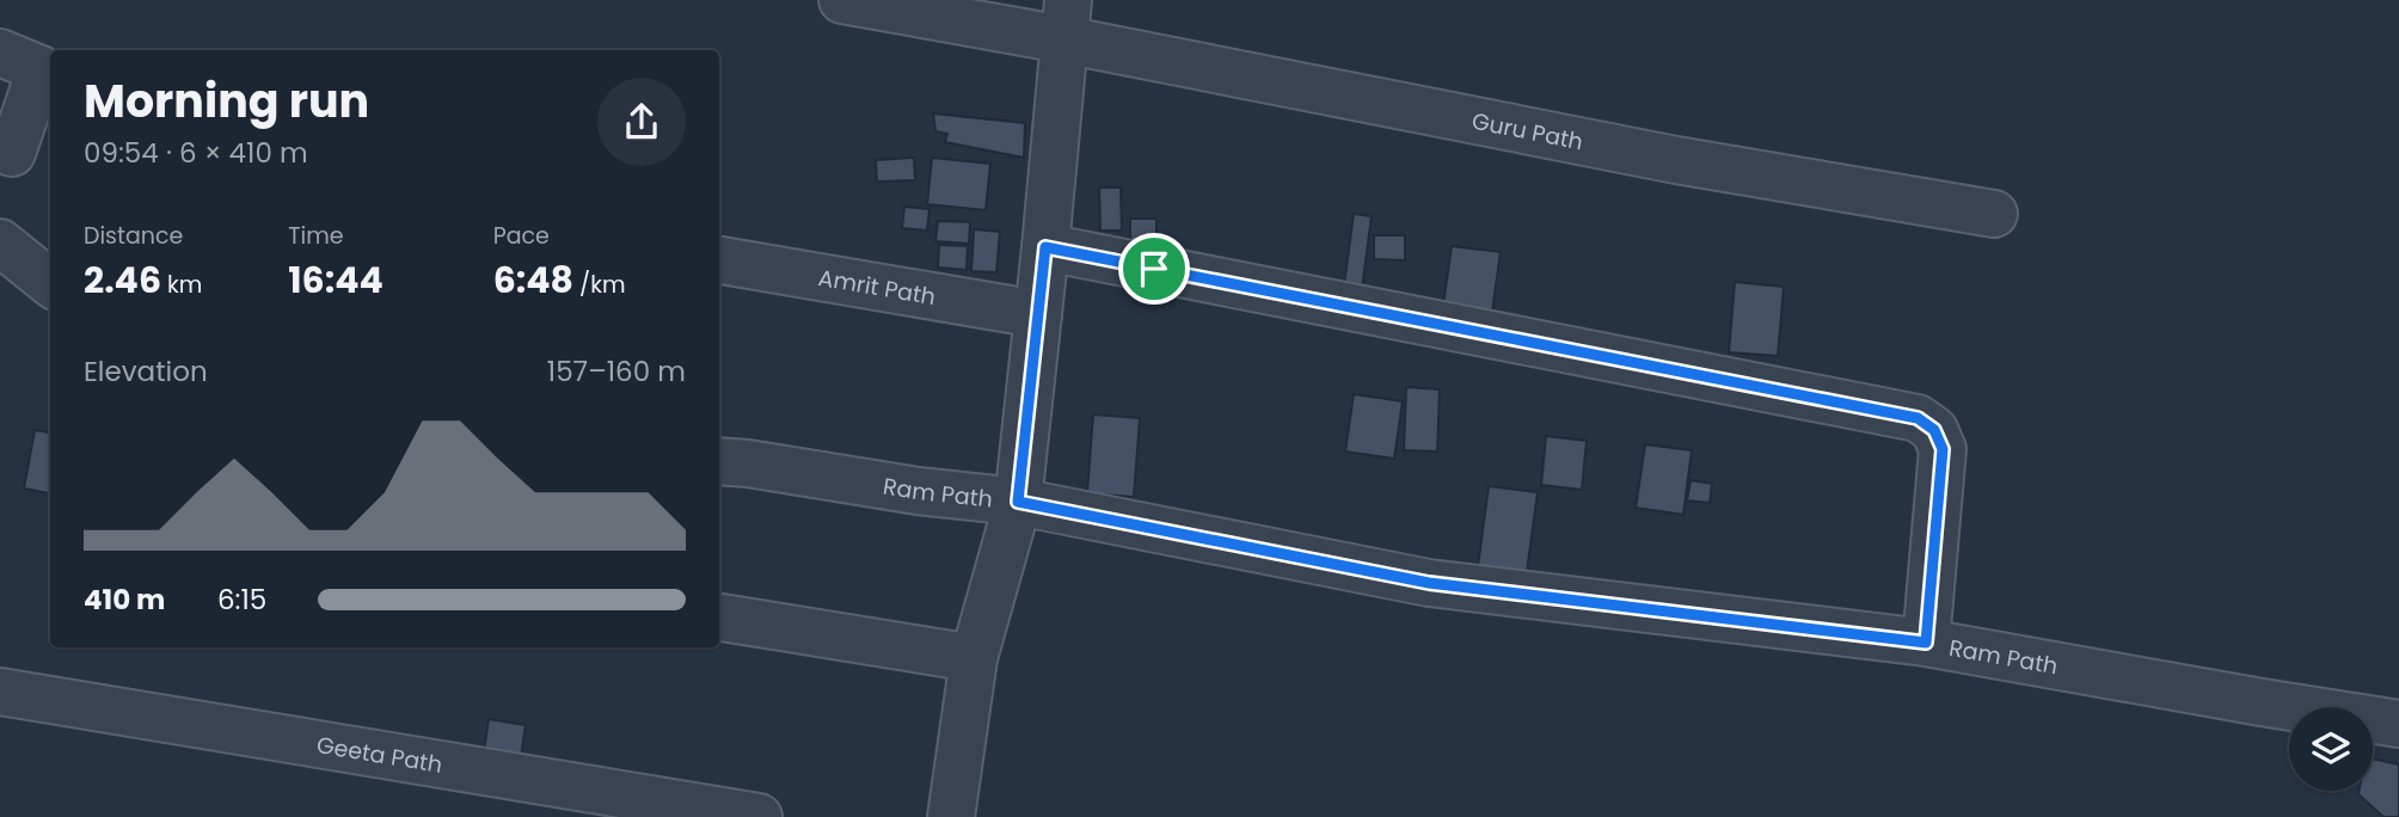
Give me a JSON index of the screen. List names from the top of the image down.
{
  "streets": {
    "street": [
      "Guru Path",
      "Amrit Path",
      "Ram Path",
      "Geeta Path"
    ]
  },
  "page": {
    "heading": ["Morning run", "09:54 · 6 × 410 m"],
    "stats": [
      ["Distance", "2.46 km"],
      ["Time", "16:44"],
      ["Pace", "6:48 /km"]
    ],
    "chart": ["Elevation", "157–160 m"],
    "list": [
      {
        "name": "410 m",
        "note": "6:15"
      }
    ]
  }
}
